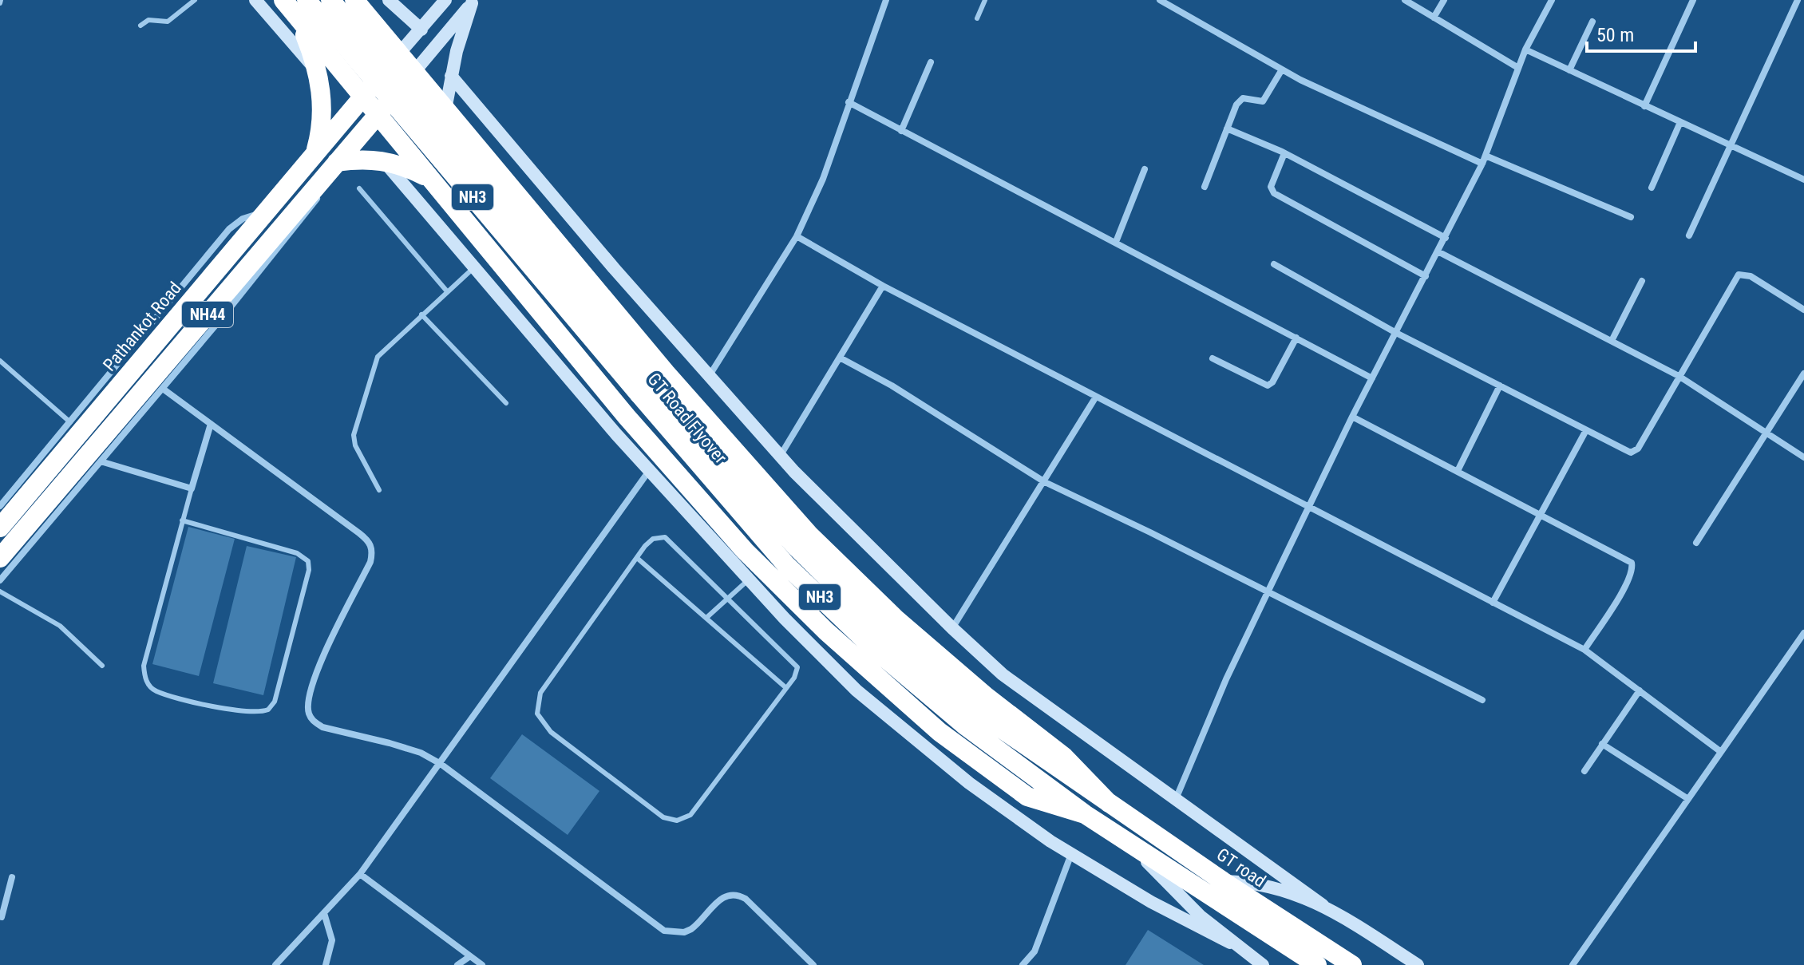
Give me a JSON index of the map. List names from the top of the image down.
{
  "streets": {
    "highway": [
      "NH3",
      "NH44",
      "Pathankot Road",
      "GT Road Flyover",
      "GT road"
    ]
  },
  "crossings": [
    ["NH3", "GT Road Flyover"],
    ["NH44", "Pathankot Road"],
    ["GT Road Flyover", "GT road"]
  ],
  "scale_bar": "50 m"
}
